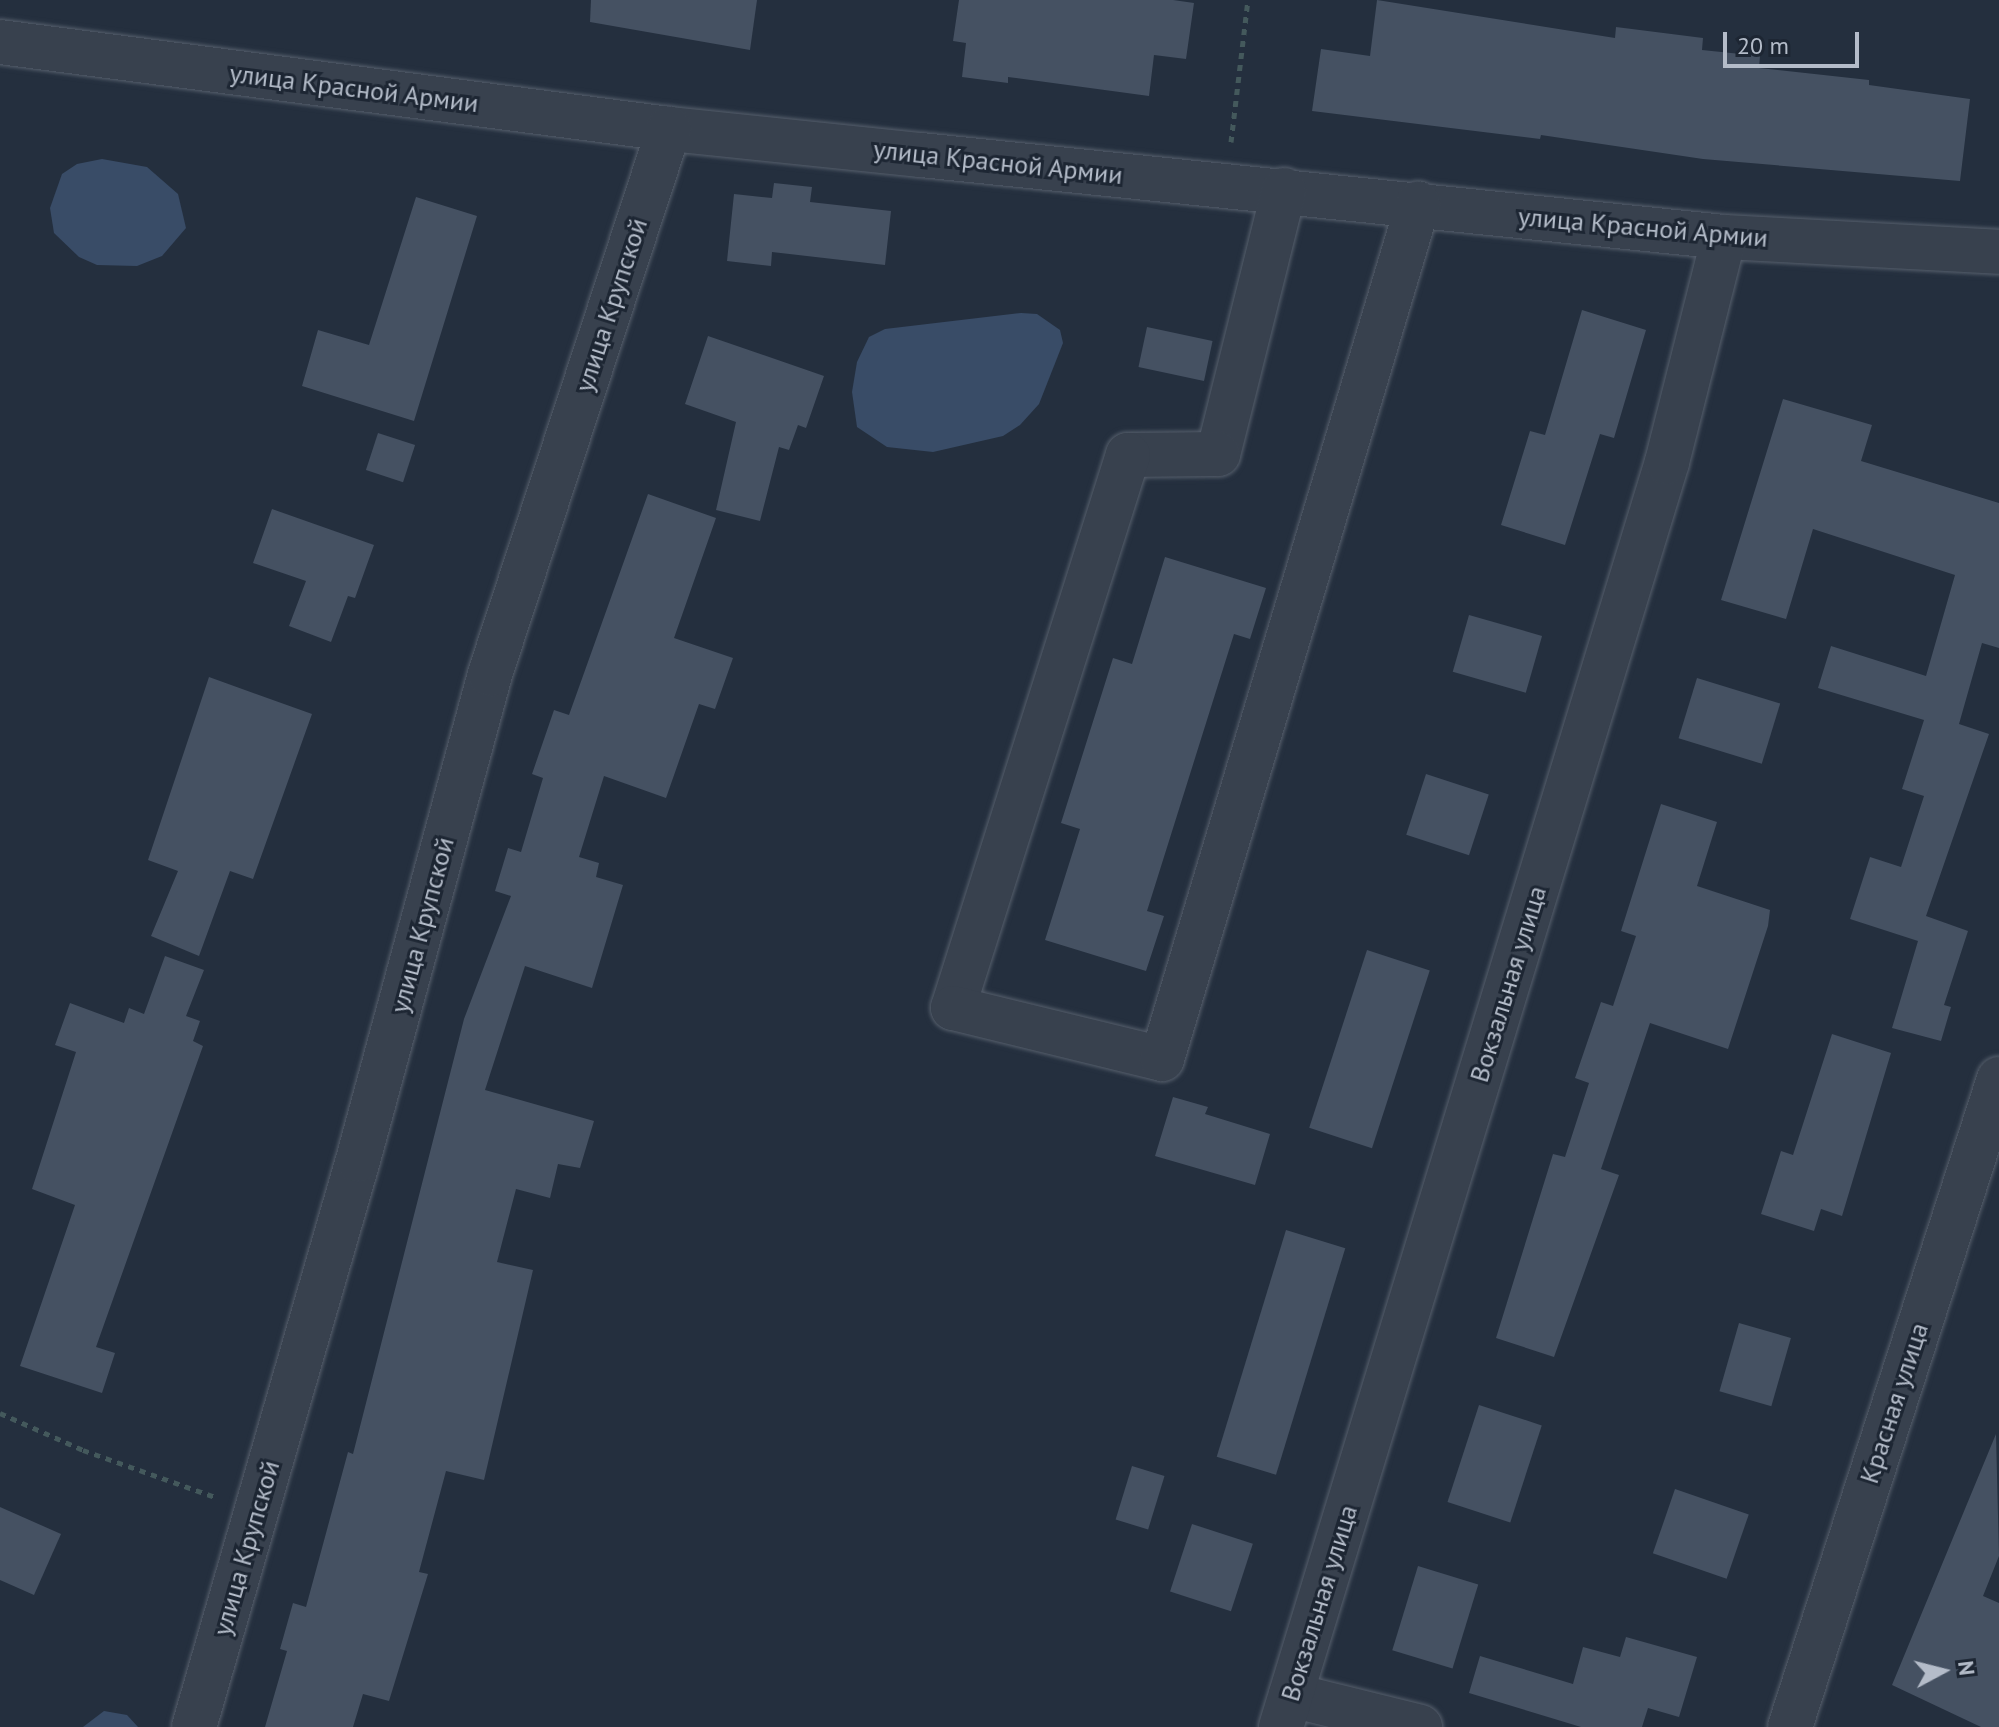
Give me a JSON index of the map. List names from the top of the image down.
{
  "streets": {
    "street": [
      "улица Красной Армии",
      "улица Крупской",
      "Вокзальная улица",
      "Красная улица"
    ]
  },
  "crossings": [
    ["улица Красной Армии", "улица Крупской"],
    ["улица Красной Армии", "Вокзальная улица"]
  ],
  "scale_bar": "20 m",
  "north": "right"
}
